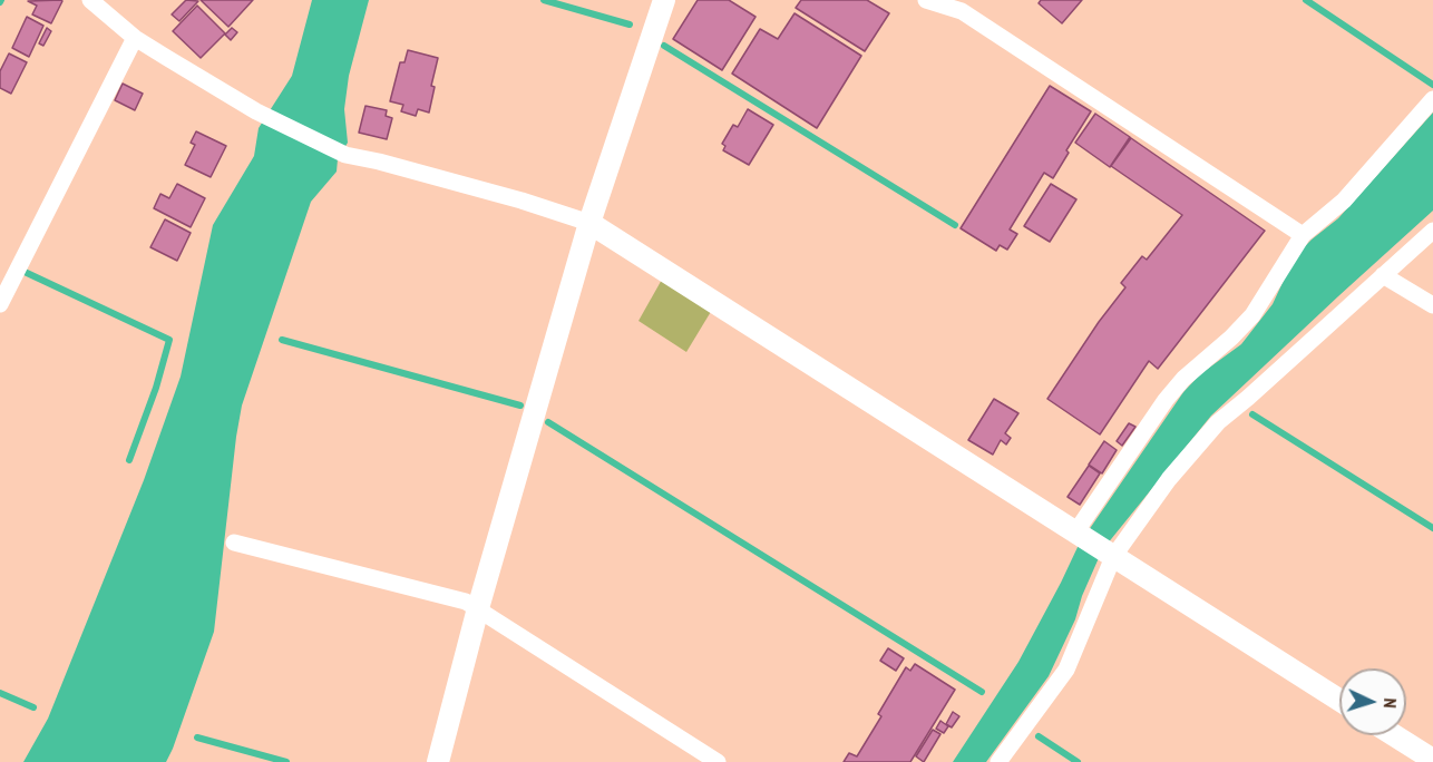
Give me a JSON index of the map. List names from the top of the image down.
{
  "north": "right"
}
